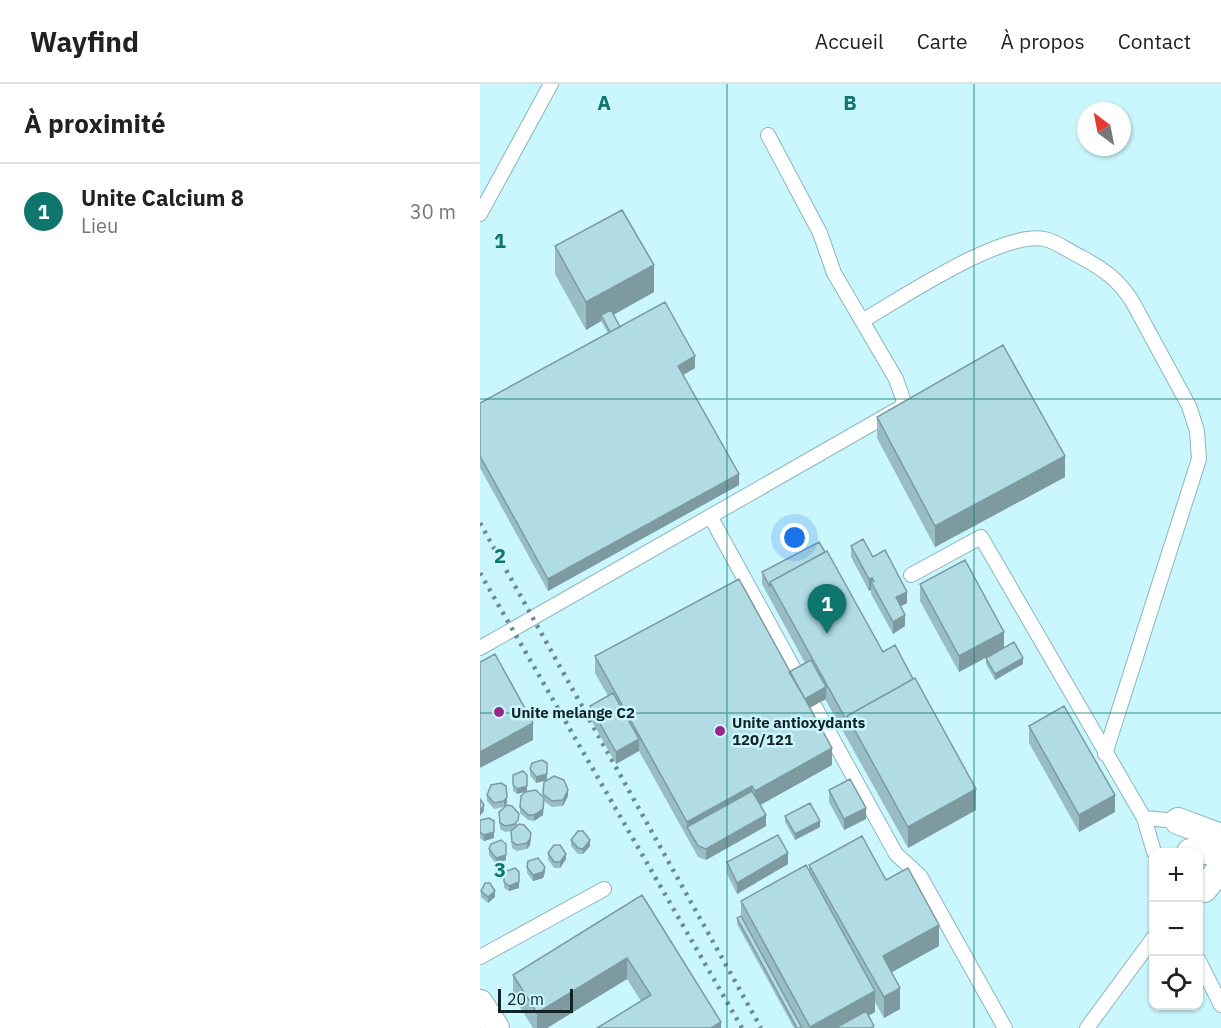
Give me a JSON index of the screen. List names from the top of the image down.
{
  "places": ["Unite melange C2", "Unite antioxydants 120/121"],
  "scale_bar": "20 m",
  "north": "top left",
  "page": {
    "header": "Wayfind",
    "nav": [
      "Accueil",
      "Carte",
      "À propos",
      "Contact"
    ],
    "heading": "À proximité",
    "list": [
      {
        "mark": "1",
        "name": "Unite Calcium 8",
        "note": "Lieu",
        "value": "30 m"
      }
    ],
    "pins": "1",
    "map_buttons": ["+", "−"],
    "scale": "20 m"
  },
  "grid": {
    "columns": ["A", "B"],
    "rows": ["1", "2", "3"]
  }
}
